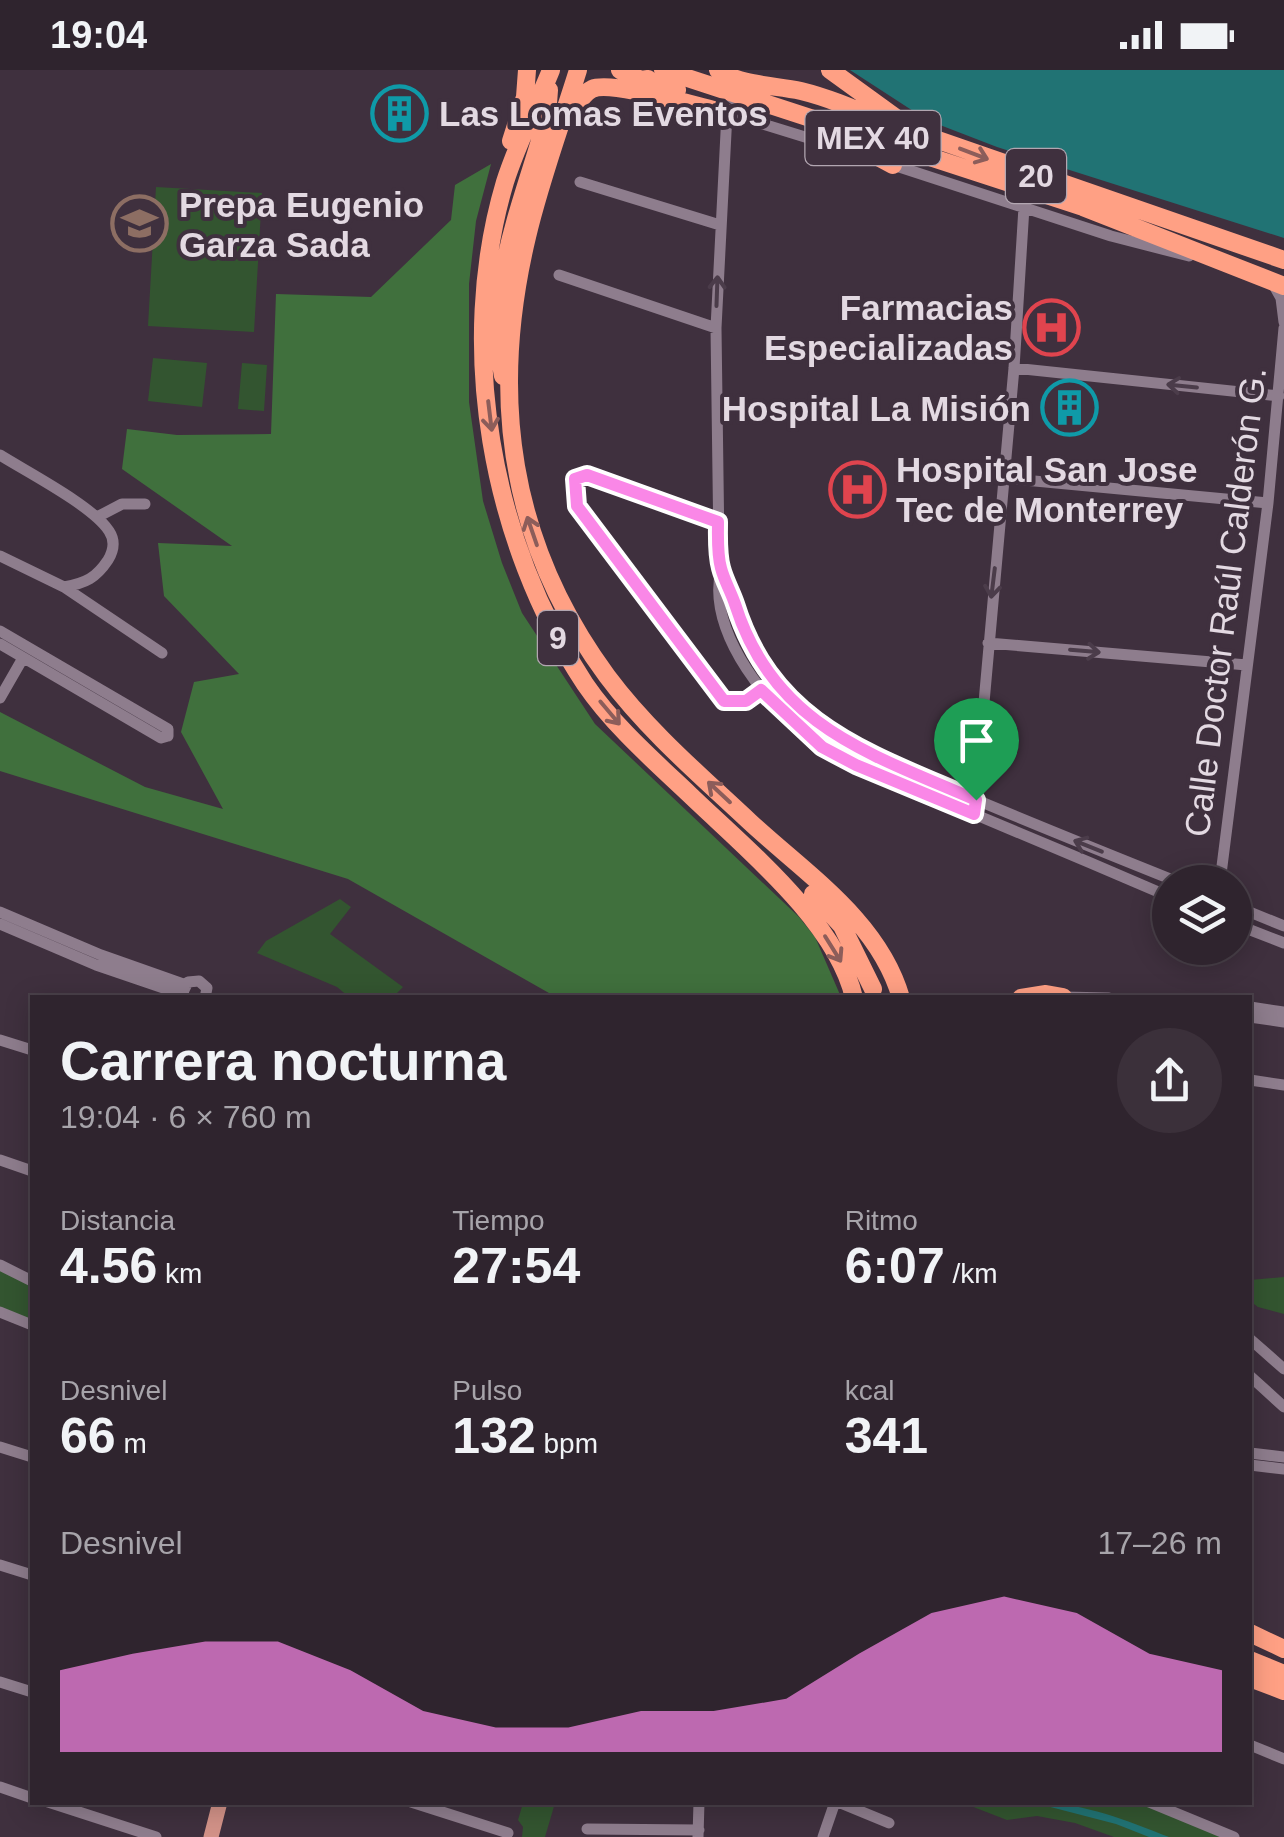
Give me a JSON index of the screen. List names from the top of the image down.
{
  "streets": {
    "highway": ["MEX 40", "20", "9"],
    "street": ["Calle Doctor Raúl Calderón G."]
  },
  "crossings": [
    ["MEX 40", "20"]
  ],
  "places": {
    "building": ["Las Lomas Eventos", "Hospital La Misión"],
    "school or university": ["Prepa Eugenio Garza Sada"],
    "hospital": ["Farmacias Especializadas", "Hospital San Jose Tec de Monterrey"]
  },
  "page": {
    "status": "19:04",
    "heading": ["Carrera nocturna", "19:04 · 6 × 760 m"],
    "stats": [
      ["Distancia", "4.56 km"],
      ["Tiempo", "27:54"],
      ["Ritmo", "6:07 /km"],
      ["Desnivel", "66 m"],
      ["Pulso", "132 bpm"],
      ["kcal", "341"]
    ],
    "chart": ["Desnivel", "17–26 m"]
  }
}
